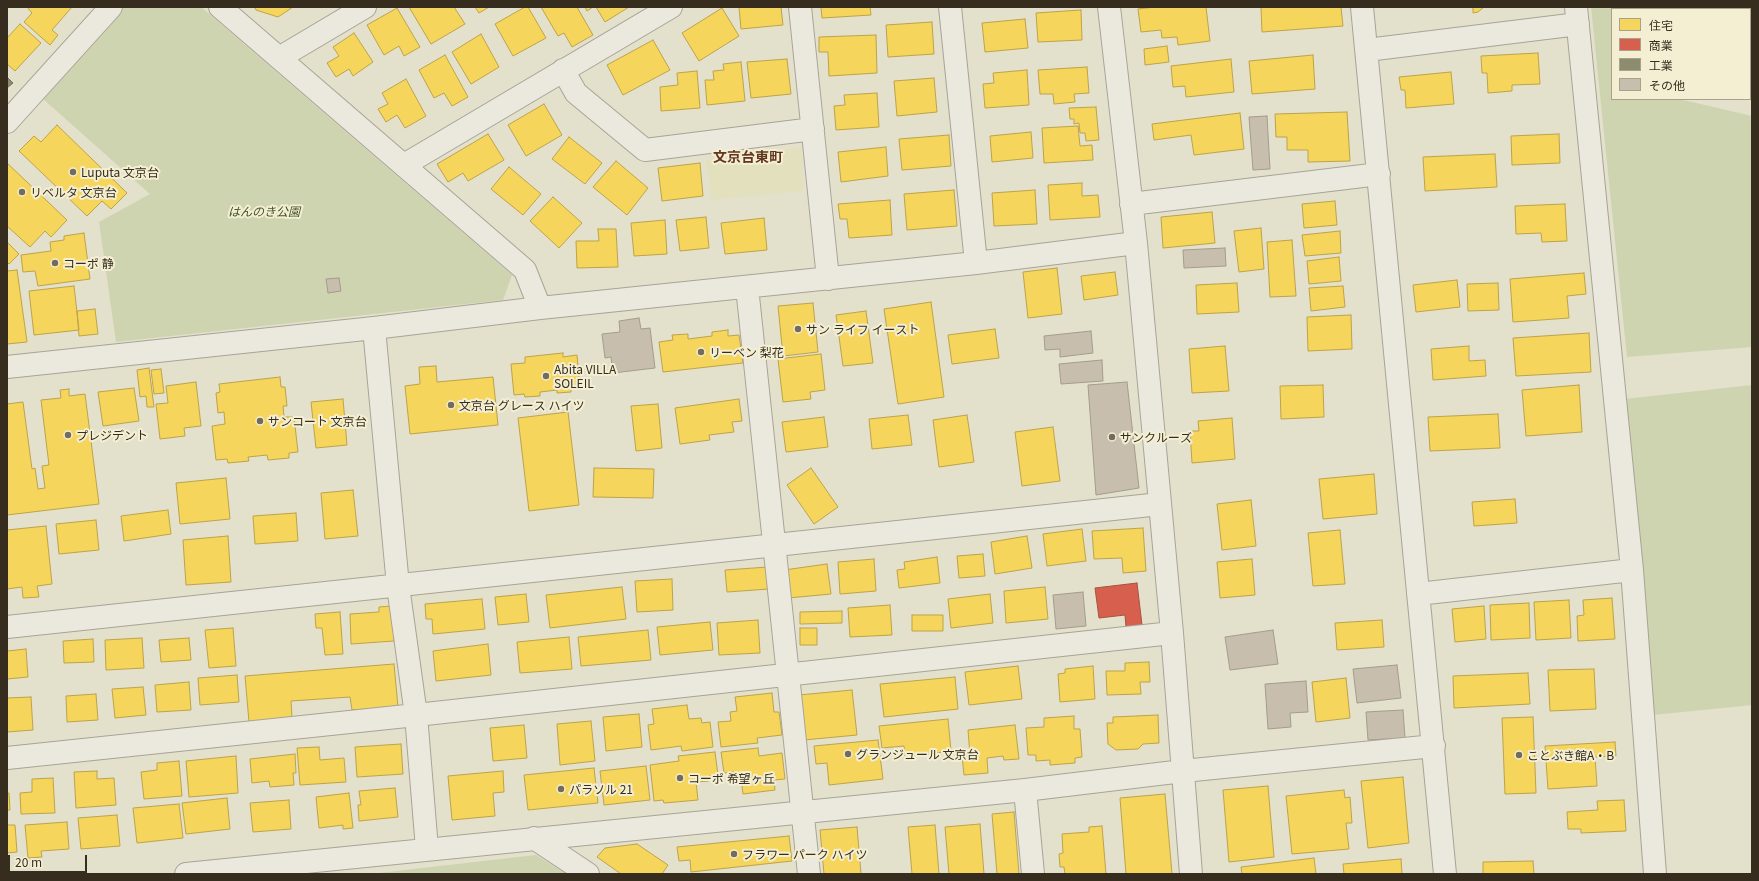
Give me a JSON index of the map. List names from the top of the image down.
{
  "districts": ["文京台東町"],
  "parks": ["はんのき公園"],
  "places": [
    "Luputa 文京台",
    "リベルタ 文京台",
    "コーポ 静",
    "サン ライフ イースト",
    "リーベン 梨花",
    "Abita VILLA SOLEIL",
    "文京台 グレース ハイツ",
    "サンコート 文京台",
    "プレジデント",
    "サンクルーズ",
    "グランジュール 文京台",
    "ことぶき館A・B",
    "コーポ 希望ヶ丘",
    "パラソル 21",
    "フラワー パーク ハイツ"
  ],
  "legend": [
    "住宅",
    "商業",
    "工業",
    "その他"
  ],
  "scale_bar": "20 m"
}
